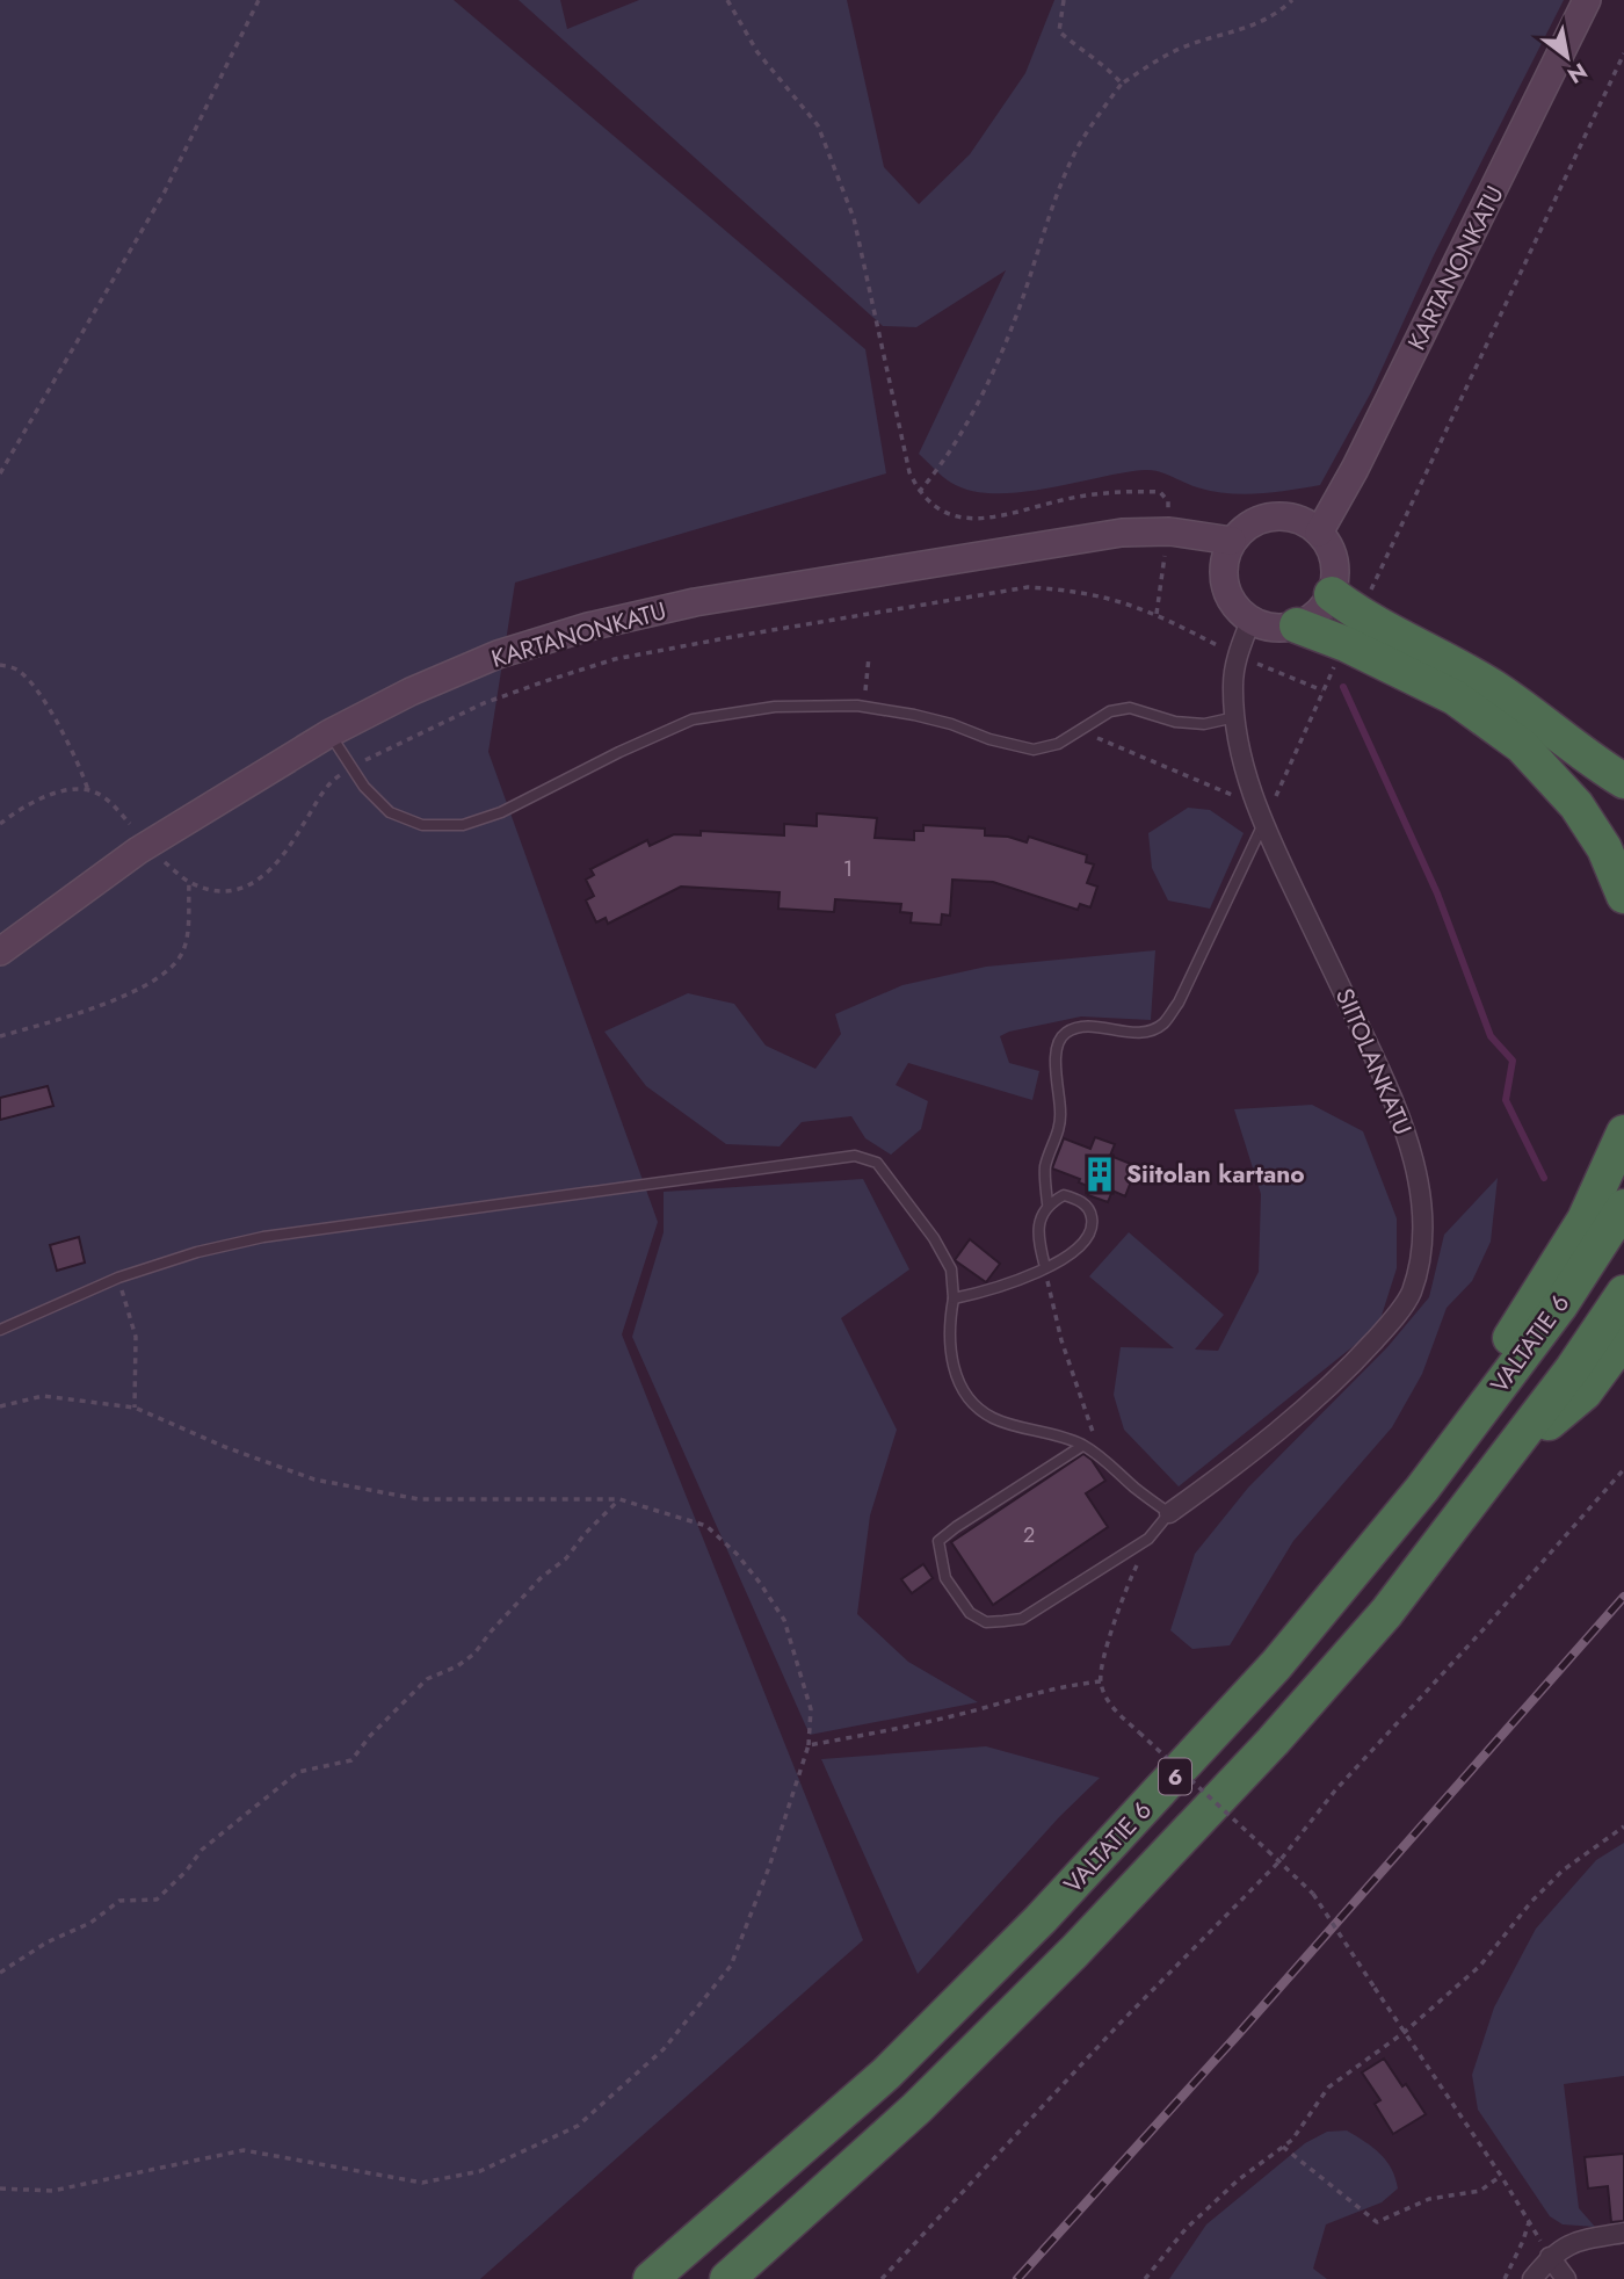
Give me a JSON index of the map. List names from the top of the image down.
{
  "streets": {
    "highway": ["VALTATIE 6", "6"],
    "main road": ["KARTANONKATU"],
    "street": ["SIITOLANKATU"]
  },
  "crossings": [
    ["KARTANONKATU", "SIITOLANKATU"]
  ],
  "places": {
    "building": ["Siitolan kartano"]
  },
  "house_numbers": ["1", "2"],
  "north": "bottom right"
}
